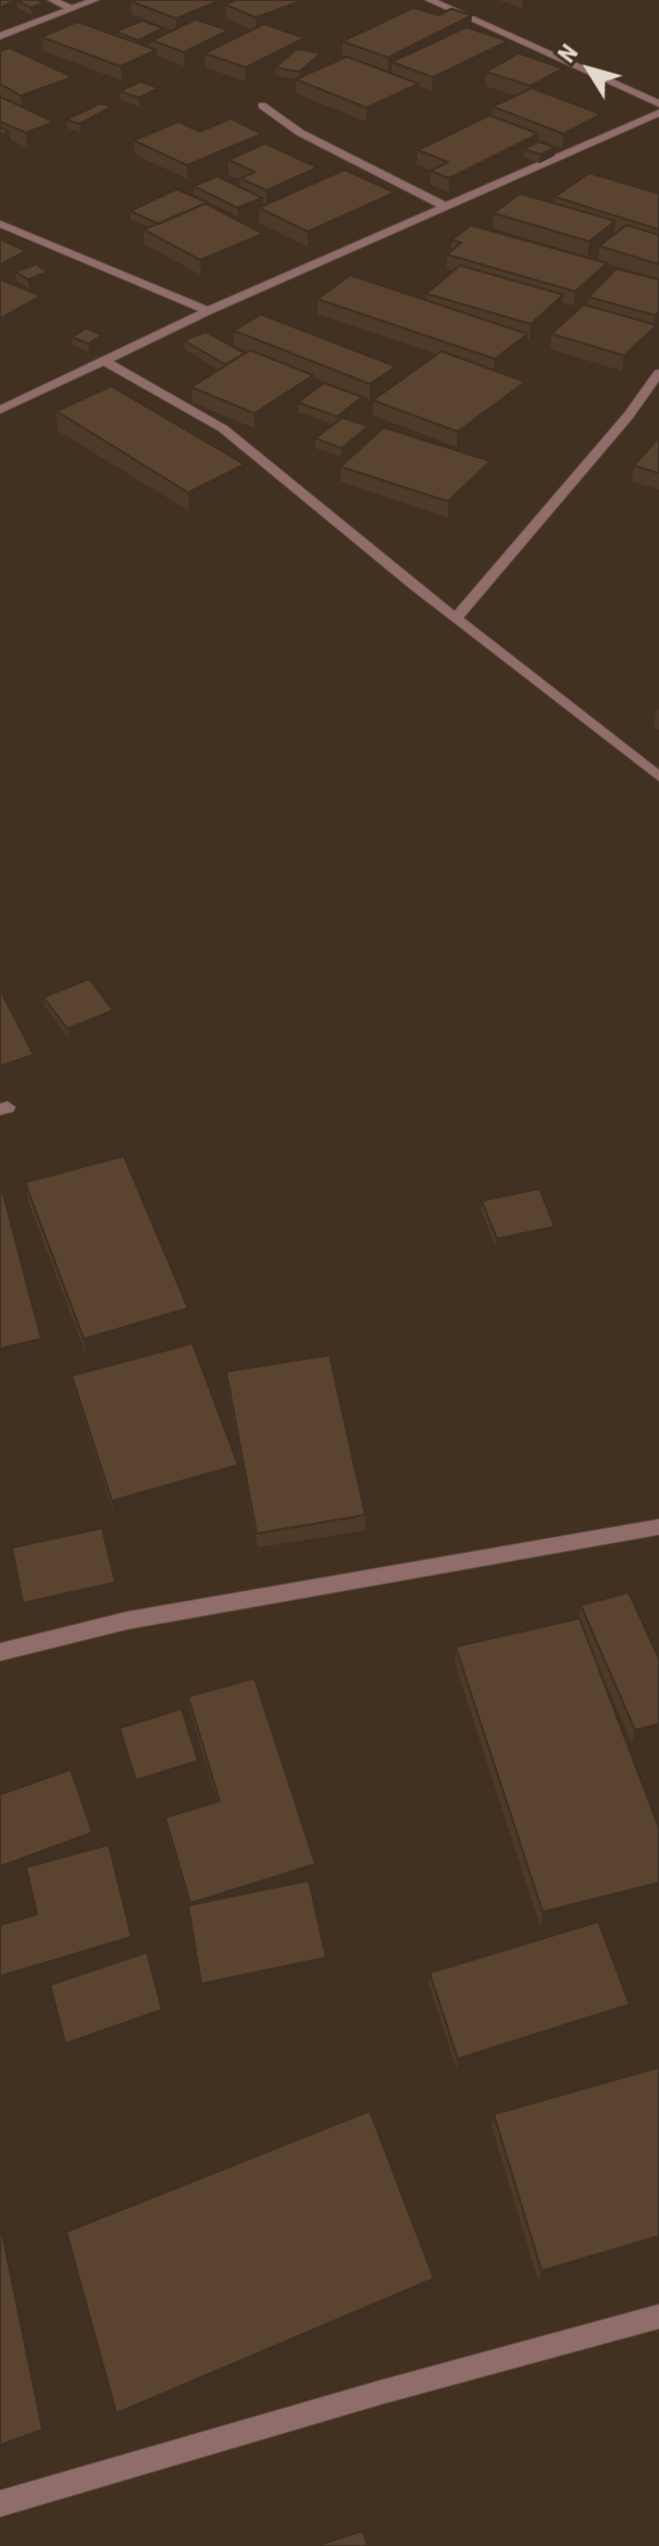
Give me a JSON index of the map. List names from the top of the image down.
{
  "north": "top left"
}
